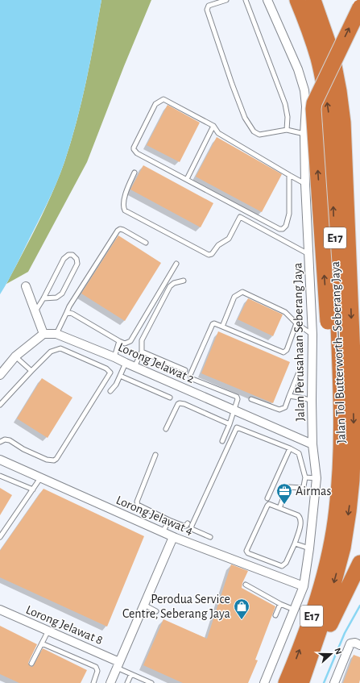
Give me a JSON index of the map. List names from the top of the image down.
{
  "streets": {
    "highway": ["E17", "Jalan Tol Butterworth–Seberang Jaya"],
    "street": [
      "Jalan Perusahaan Seberang Jaya",
      "Lorong Jelawat 2",
      "Lorong Jelawat 4",
      "Lorong Jelawat 8"
    ]
  },
  "crossings": [
    ["Jalan Perusahaan Seberang Jaya", "Lorong Jelawat 2"],
    ["Jalan Perusahaan Seberang Jaya", "Lorong Jelawat 4"]
  ],
  "places": {
    "office": ["Airmas"],
    "shop": ["Perodua Service Centre, Seberang Jaya"]
  },
  "north": "right"
}
